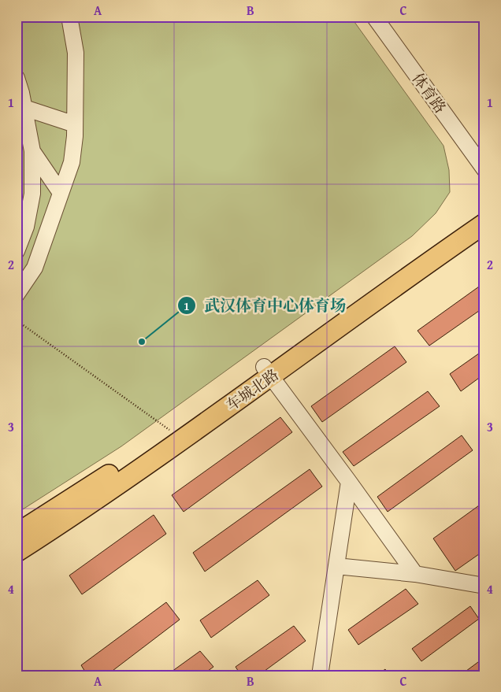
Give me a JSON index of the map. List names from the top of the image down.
{
  "streets": {
    "main road": ["车城北路"],
    "street": ["体育路"]
  },
  "places": ["武汉体育中心体育场"],
  "grid": {
    "columns": ["A", "B", "C"],
    "rows": [
      "1",
      "2",
      "3",
      "4"
    ]
  }
}
